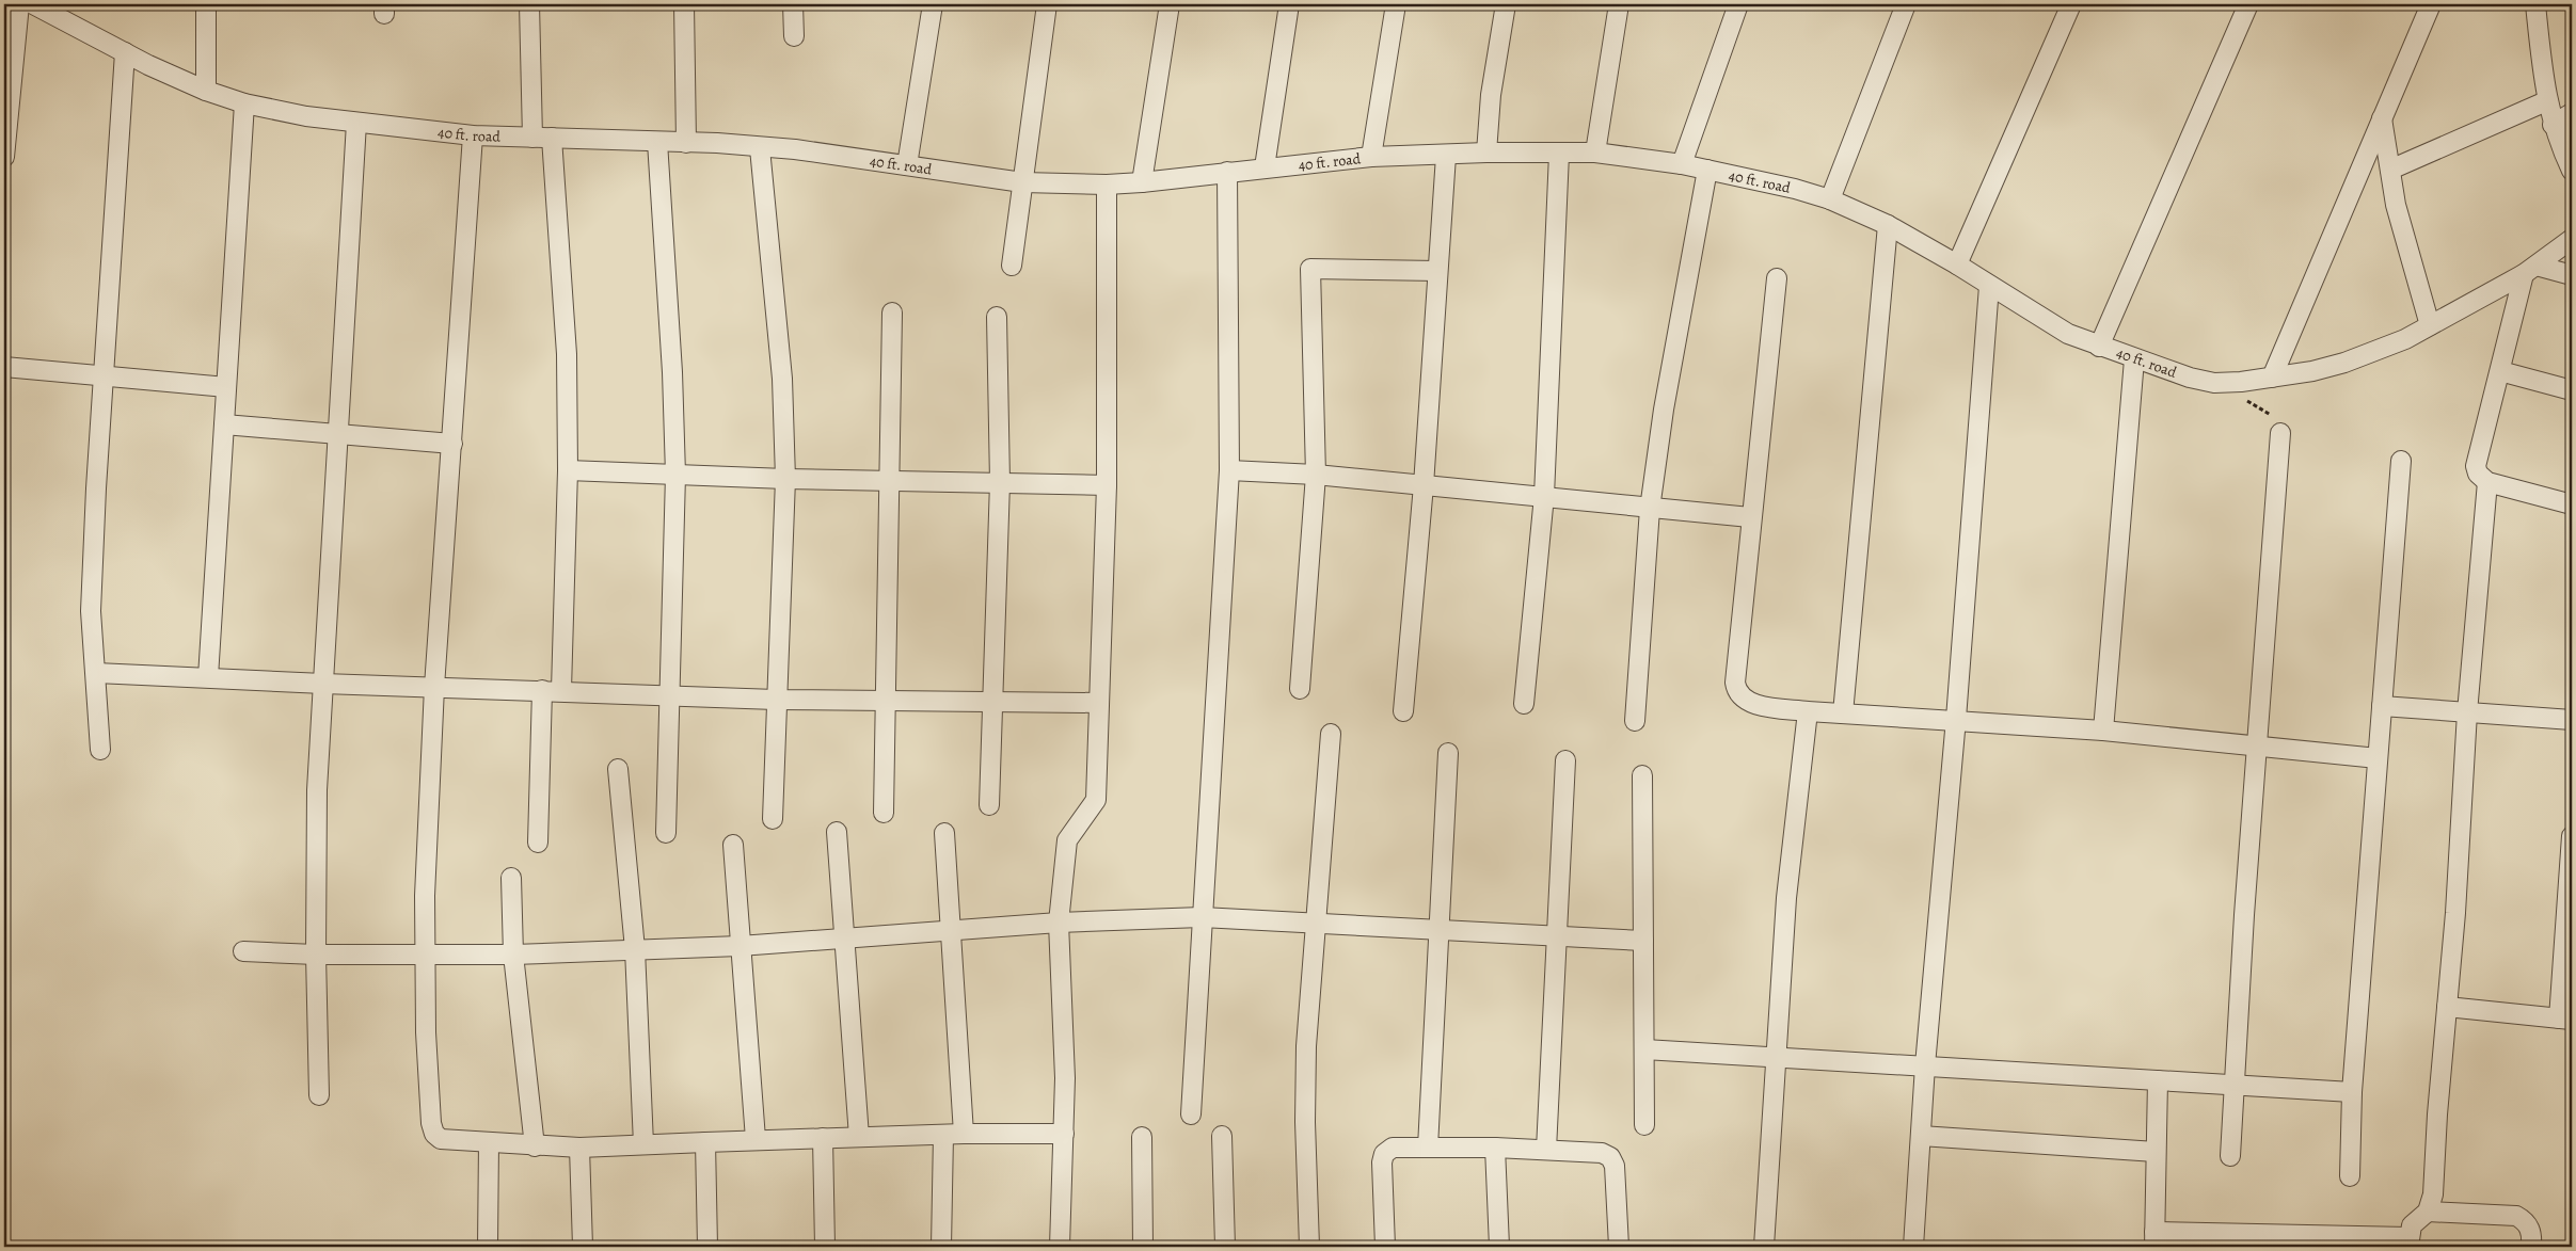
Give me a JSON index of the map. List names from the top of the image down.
{
  "streets": {
    "street": ["40 ft. road"]
  }
}
